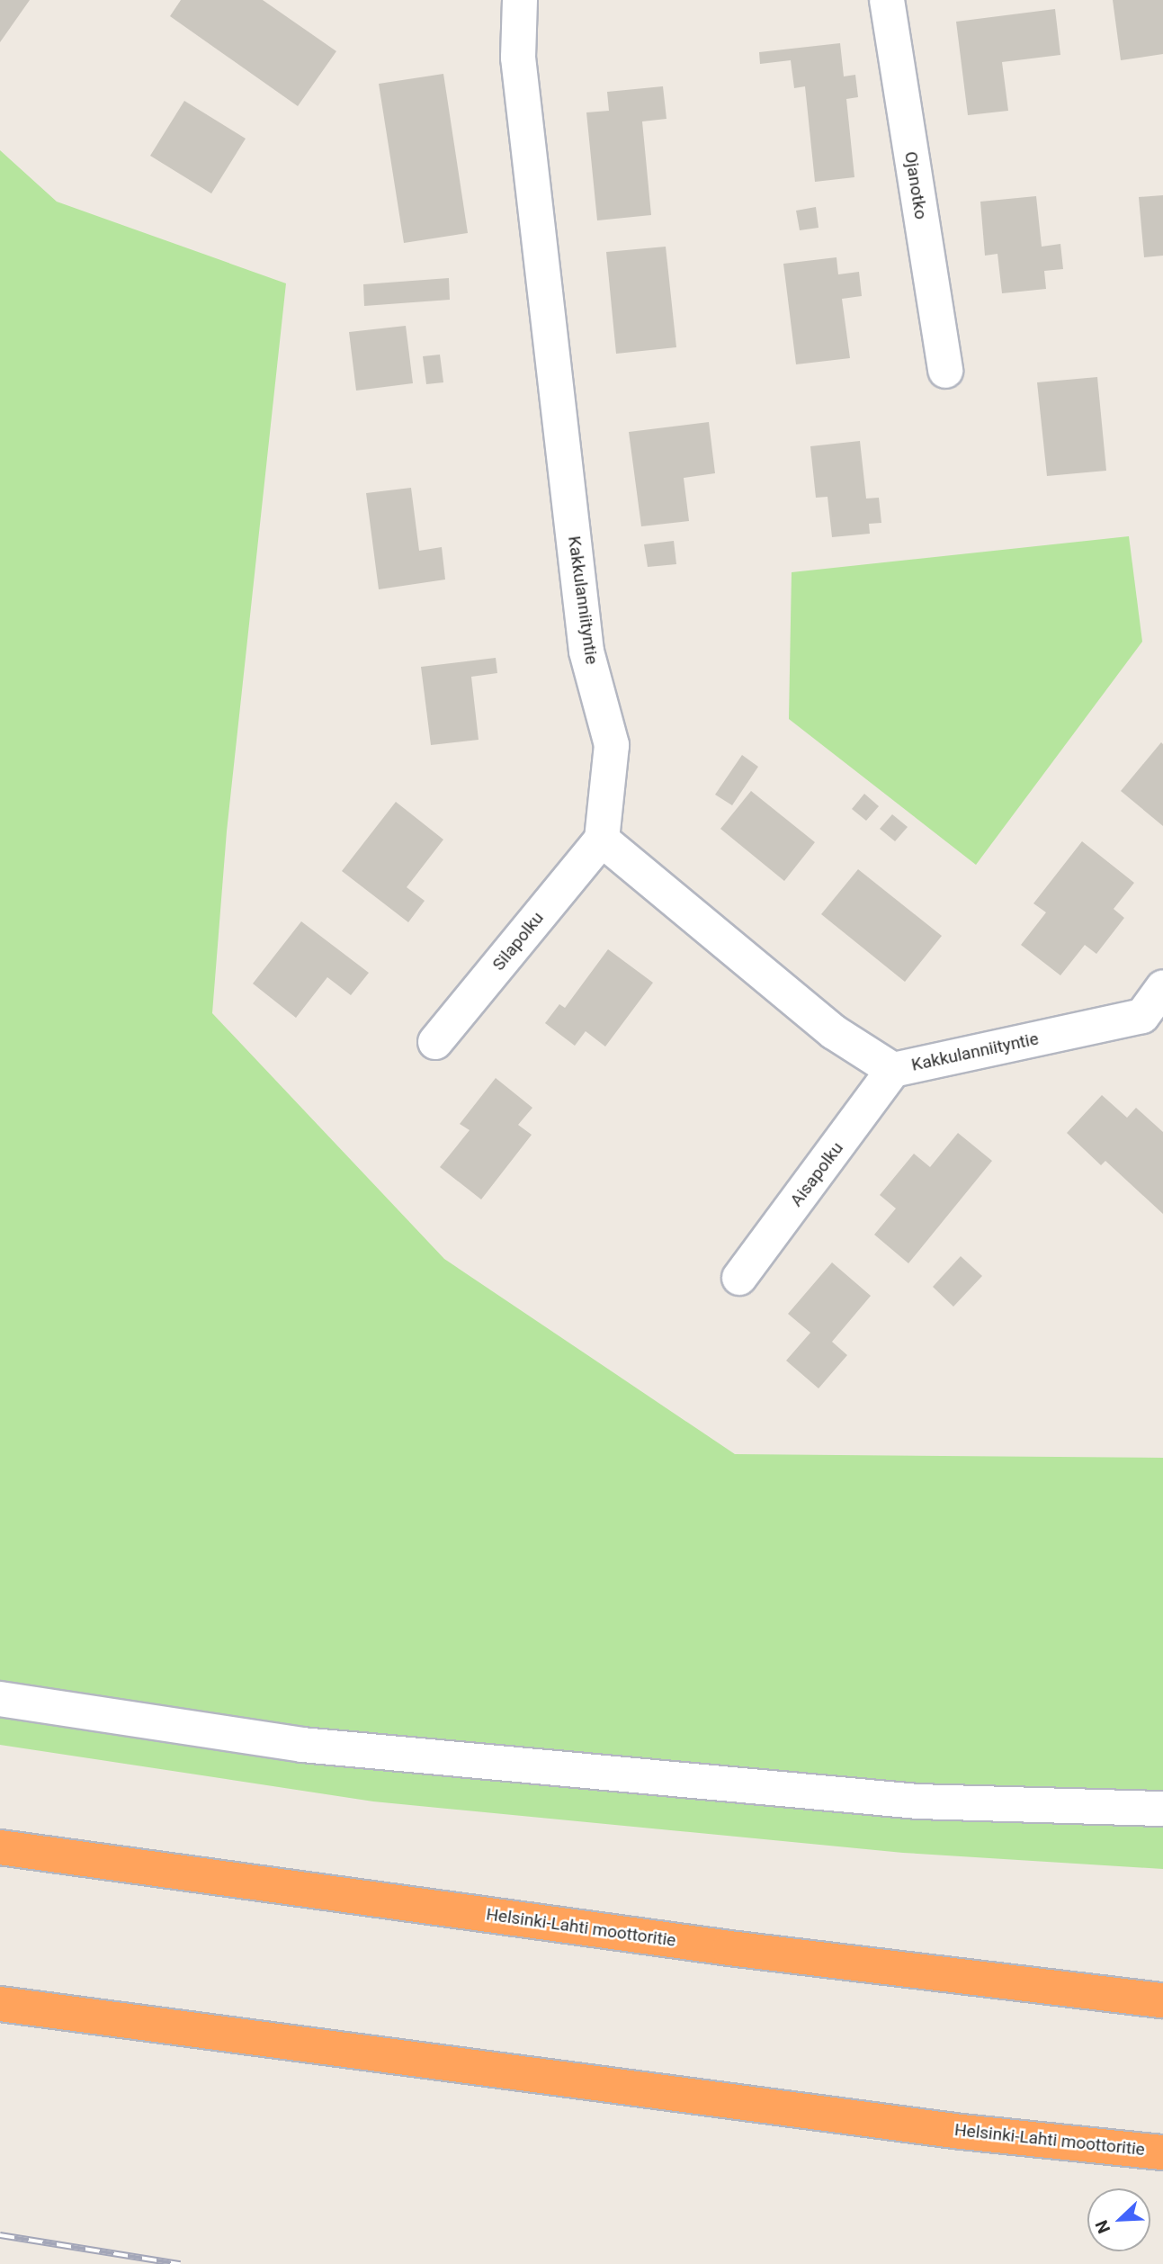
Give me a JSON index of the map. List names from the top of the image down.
{
  "streets": {
    "highway": ["Helsinki-Lahti moottoritie"],
    "street": [
      "Ojanotko",
      "Kakkulanniityntie",
      "Silapolku",
      "Aisapolku"
    ]
  },
  "crossings": [
    ["Kakkulanniityntie", "Silapolku"],
    ["Kakkulanniityntie", "Aisapolku"]
  ],
  "north": "bottom left"
}
